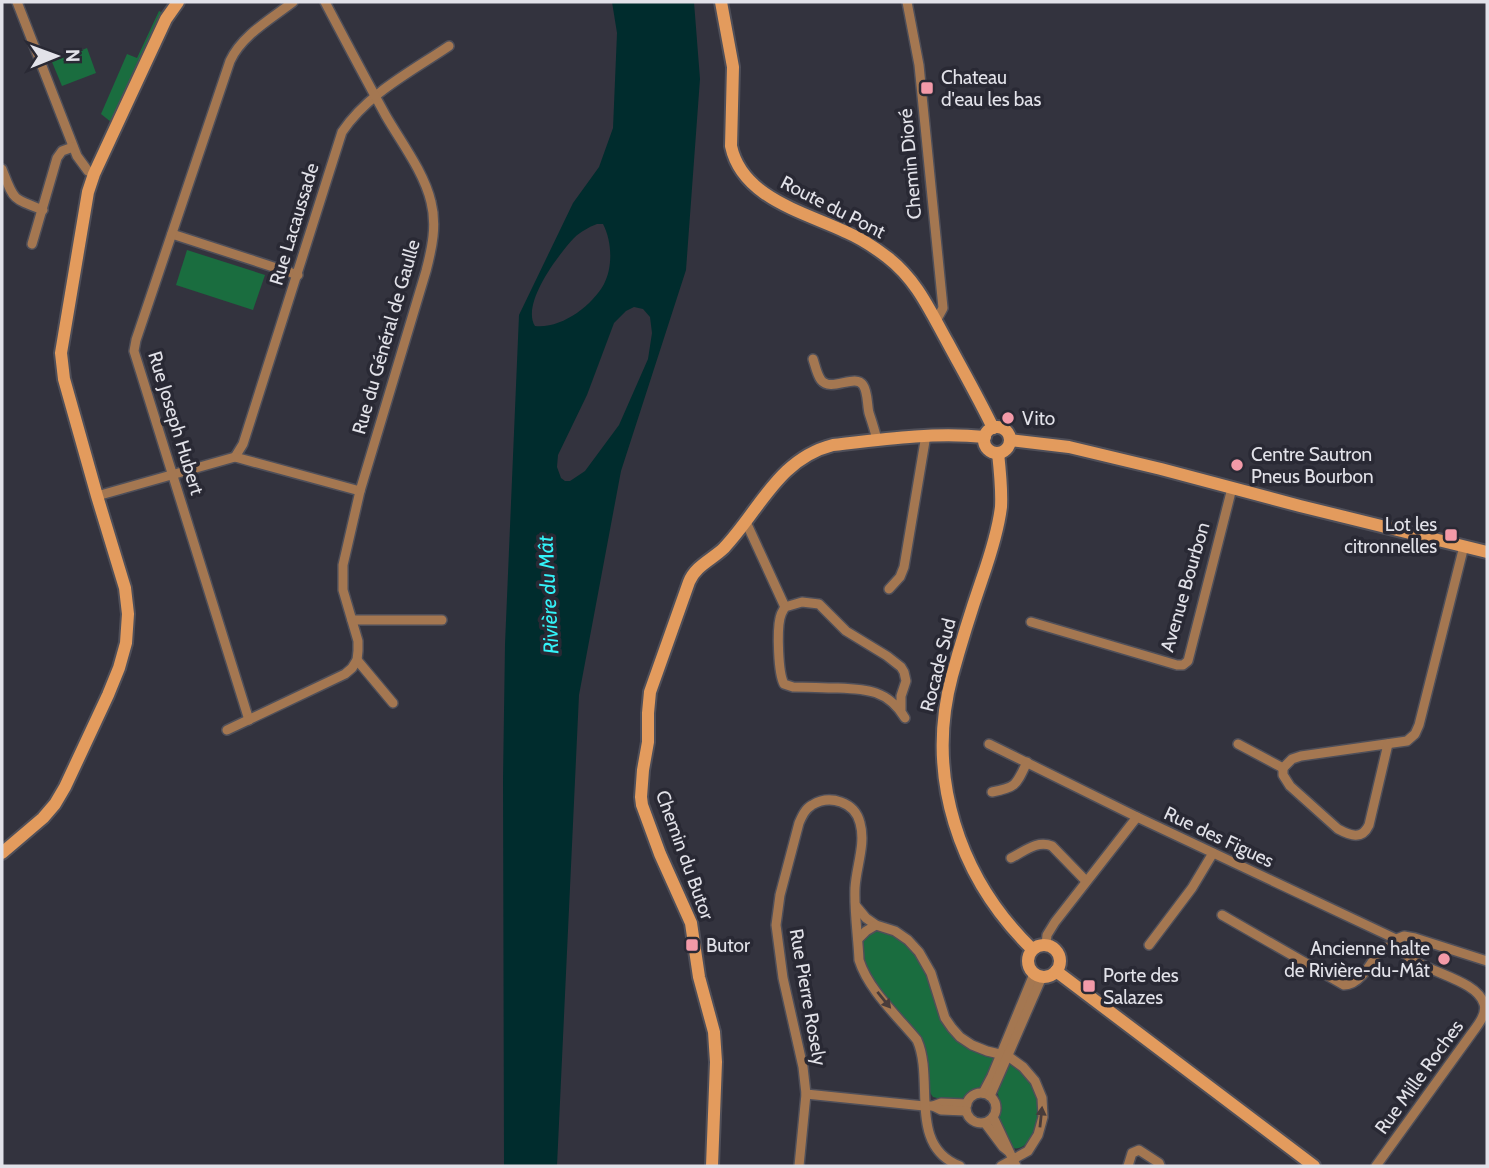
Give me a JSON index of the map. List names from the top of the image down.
{
  "streets": {
    "main road": ["Route du Pont", "Rocade Sud", "Chemin du Butor"],
    "street": [
      "Chemin Dioré",
      "Rue Lacaussade",
      "Rue du Général de Gaulle",
      "Rue Joseph Hubert",
      "Avenue Bourbon",
      "Rue des Figues",
      "Rue Pierre Rosely",
      "Rue Mille Roches"
    ]
  },
  "crossings": [
    ["Chemin Dioré", "Route du Pont"],
    ["Route du Pont", "Rocade Sud"],
    ["Route du Pont", "Chemin du Butor"],
    ["Rue Lacaussade", "Rue du Général de Gaulle"],
    ["Rocade Sud", "Chemin du Butor"],
    ["Rue des Figues", "Rue Mille Roches"]
  ],
  "water": ["Rivière du Mât"],
  "places": {
    "transit": [
      "Chateau d'eau les bas",
      "Lot les citronnelles",
      "Butor",
      "Porte des Salazes"
    ],
    "other": ["Vito", "Centre Sautron Pneus Bourbon", "Ancienne halte de Rivière-du-Mât"]
  },
  "north": "right"
}
